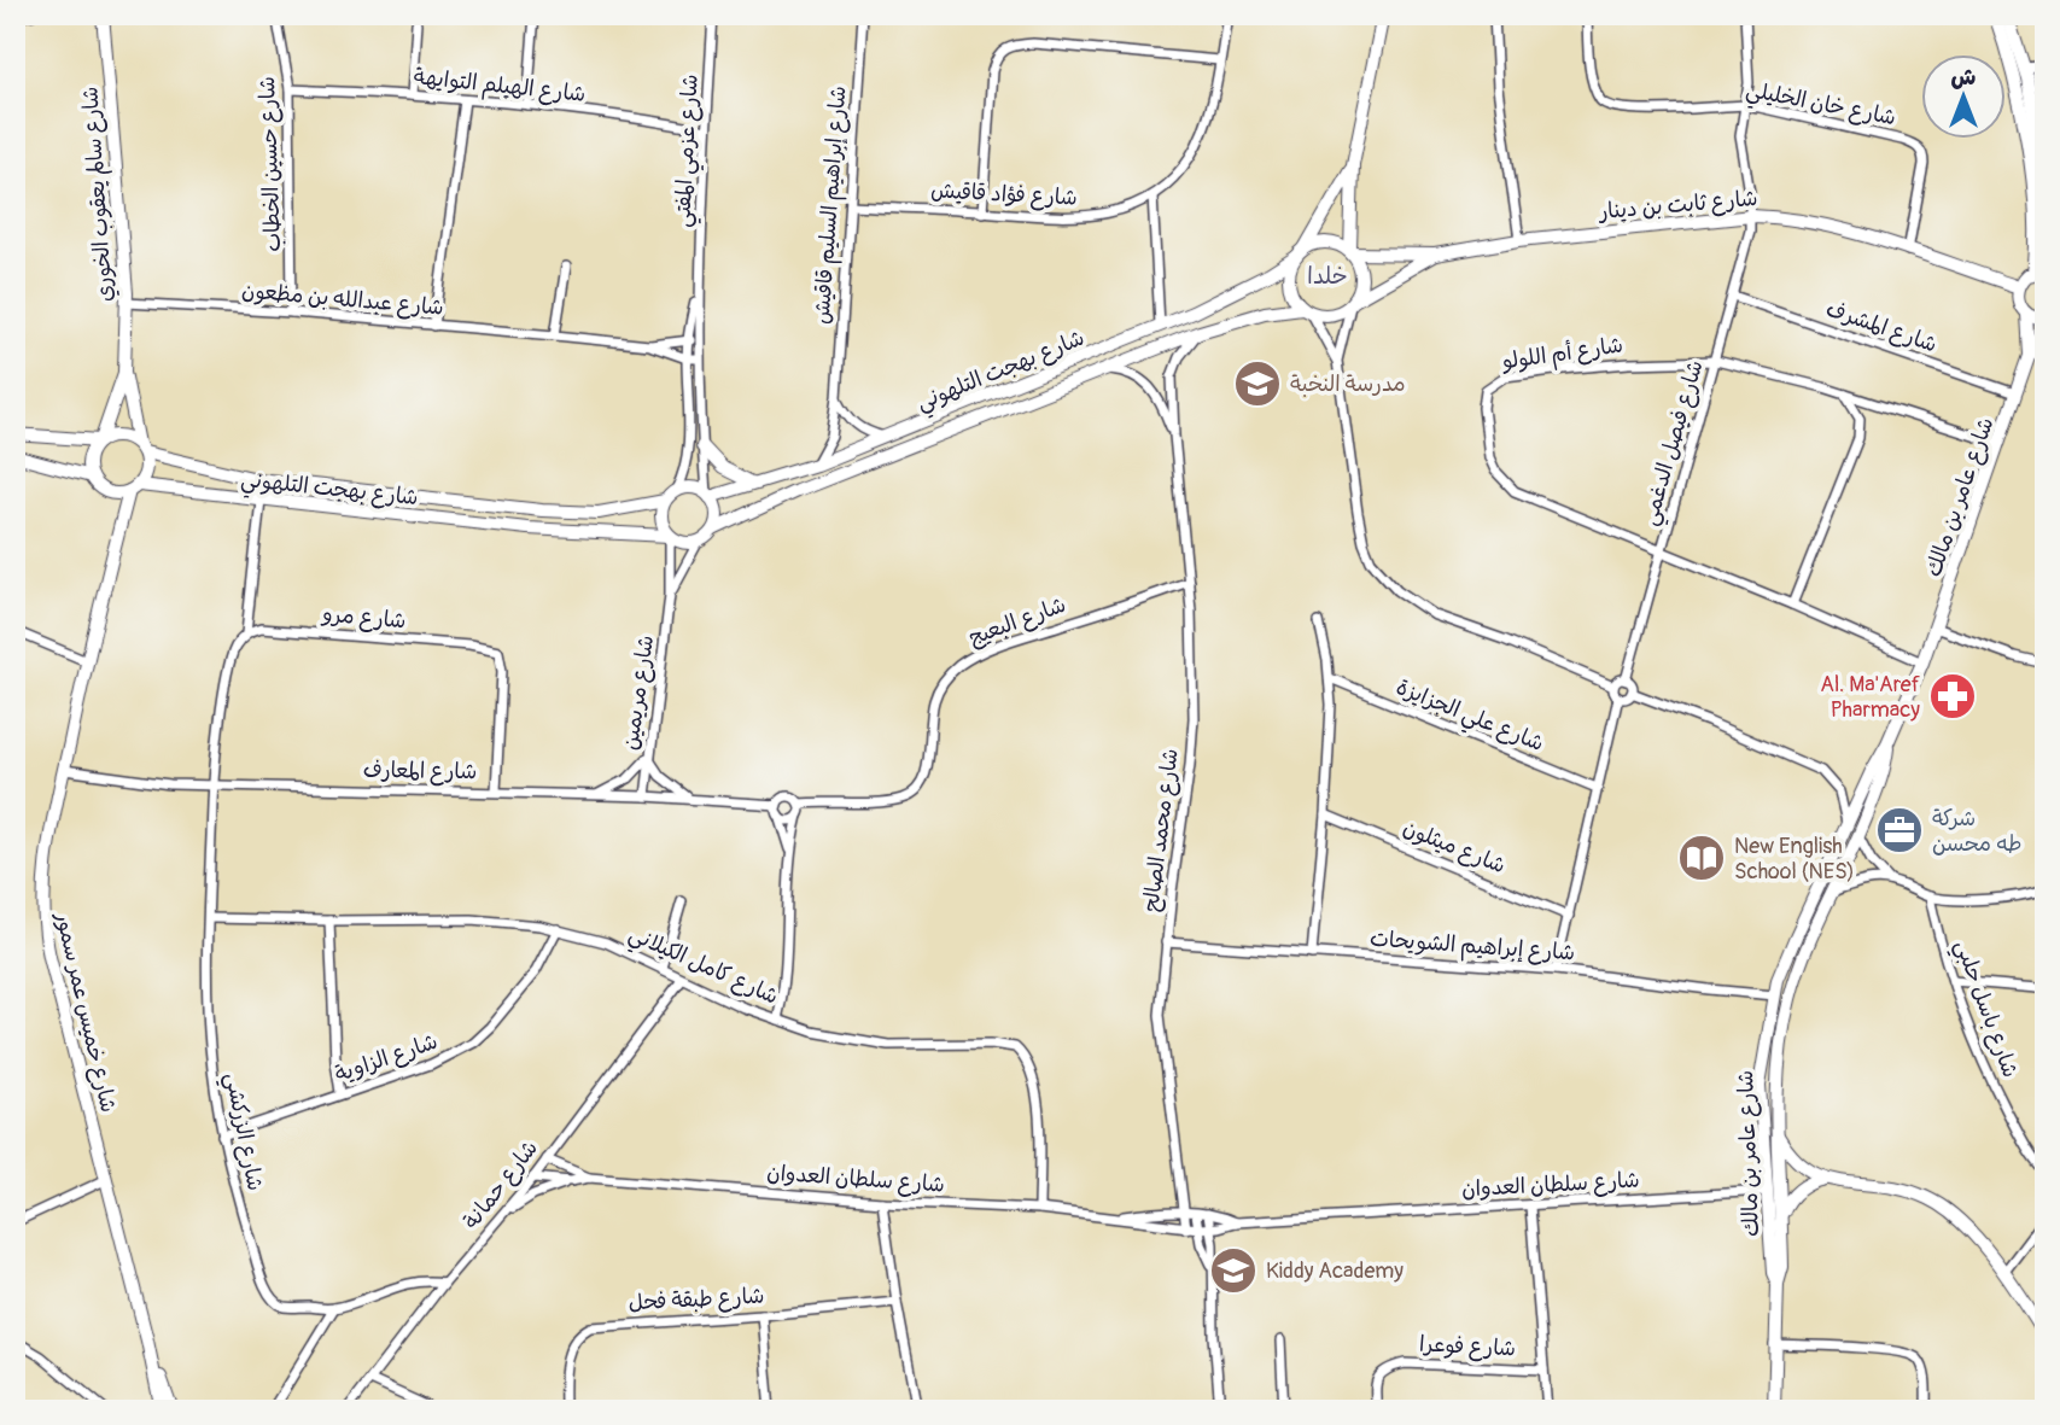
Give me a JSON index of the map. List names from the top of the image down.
{
  "streets": {
    "street": [
      "شارع الهيلم التوايهة",
      "شارع خان الخليلي",
      "شارع عزمي المفتي",
      "شارع حسين الخطاب",
      "شارع سالم يعقوب الخوري",
      "شارع فؤاد قاقيش",
      "شارع إبراهيم السليم قاقيش",
      "شارع ثابت بن دينار",
      "شارع عبدالله بن مظعون",
      "شارع المشرف",
      "شارع أم اللولو",
      "شارع بهجت التلهوني",
      "شارع فيصل الدغمي",
      "شارع عامر بن مالك",
      "شارع مرو",
      "شارع البعيج",
      "شارع مريمين",
      "شارع علي الجزايزة",
      "شارع المعارف",
      "شارع محمد الصالح",
      "شارع ميثلون",
      "شارع إبراهيم الشويحات",
      "شارع كامل الكيلاني",
      "شارع باسل حلبي",
      "شارع خميس عمر سمور",
      "شارع الزاوية",
      "شارع الزركشي",
      "شارع سلطان العدوان",
      "شارع حمانة",
      "شارع طبقة فحل",
      "شارع فوعرا"
    ]
  },
  "crossings": [
    ["شارع الهيلم التوايهة", "شارع عزمي المفتي"],
    ["شارع الهيلم التوايهة", "شارع حسين الخطاب"],
    ["شارع خان الخليلي", "شارع ثابت بن دينار"],
    ["شارع عزمي المفتي", "شارع عبدالله بن مظعون"],
    ["شارع عزمي المفتي", "شارع بهجت التلهوني"],
    ["شارع عزمي المفتي", "شارع مريمين"],
    ["شارع حسين الخطاب", "شارع عبدالله بن مظعون"],
    ["شارع سالم يعقوب الخوري", "شارع عبدالله بن مظعون"],
    ["شارع سالم يعقوب الخوري", "شارع بهجت التلهوني"],
    ["شارع سالم يعقوب الخوري", "شارع خميس عمر سمور"],
    ["شارع فؤاد قاقيش", "شارع إبراهيم السليم قاقيش"],
    ["شارع إبراهيم السليم قاقيش", "شارع بهجت التلهوني"],
    ["شارع ثابت بن دينار", "شارع بهجت التلهوني"],
    ["شارع ثابت بن دينار", "شارع فيصل الدغمي"],
    ["شارع ثابت بن دينار", "شارع عامر بن مالك"],
    ["شارع المشرف", "شارع فيصل الدغمي"],
    ["شارع المشرف", "شارع عامر بن مالك"],
    ["شارع أم اللولو", "شارع فيصل الدغمي"],
    ["شارع بهجت التلهوني", "شارع مريمين"],
    ["شارع بهجت التلهوني", "شارع محمد الصالح"],
    ["شارع بهجت التلهوني", "شارع خميس عمر سمور"],
    ["شارع عامر بن مالك", "شارع إبراهيم الشويحات"],
    ["شارع عامر بن مالك", "شارع سلطان العدوان"],
    ["شارع مرو", "شارع المعارف"],
    ["شارع البعيج", "شارع المعارف"],
    ["شارع البعيج", "شارع محمد الصالح"],
    ["شارع مريمين", "شارع المعارف"],
    ["شارع المعارف", "شارع خميس عمر سمور"],
    ["شارع المعارف", "شارع الزركشي"],
    ["شارع محمد الصالح", "شارع إبراهيم الشويحات"],
    ["شارع محمد الصالح", "شارع سلطان العدوان"],
    ["شارع كامل الكيلاني", "شارع الزاوية"],
    ["شارع كامل الكيلاني", "شارع الزركشي"],
    ["شارع كامل الكيلاني", "شارع سلطان العدوان"],
    ["شارع كامل الكيلاني", "شارع حمانة"],
    ["شارع الزاوية", "شارع الزركشي"],
    ["شارع الزركشي", "شارع حمانة"],
    ["شارع سلطان العدوان", "شارع حمانة"]
  ],
  "districts": ["خلدا"],
  "places": {
    "school or university": ["مدرسة النخبة", "Kiddy Academy"],
    "pharmacy": ["Al. Ma'Aref Pharmacy"],
    "office": ["شركة طه محسن"],
    "library": ["New English School (NES)"]
  },
  "north": "top"
}
